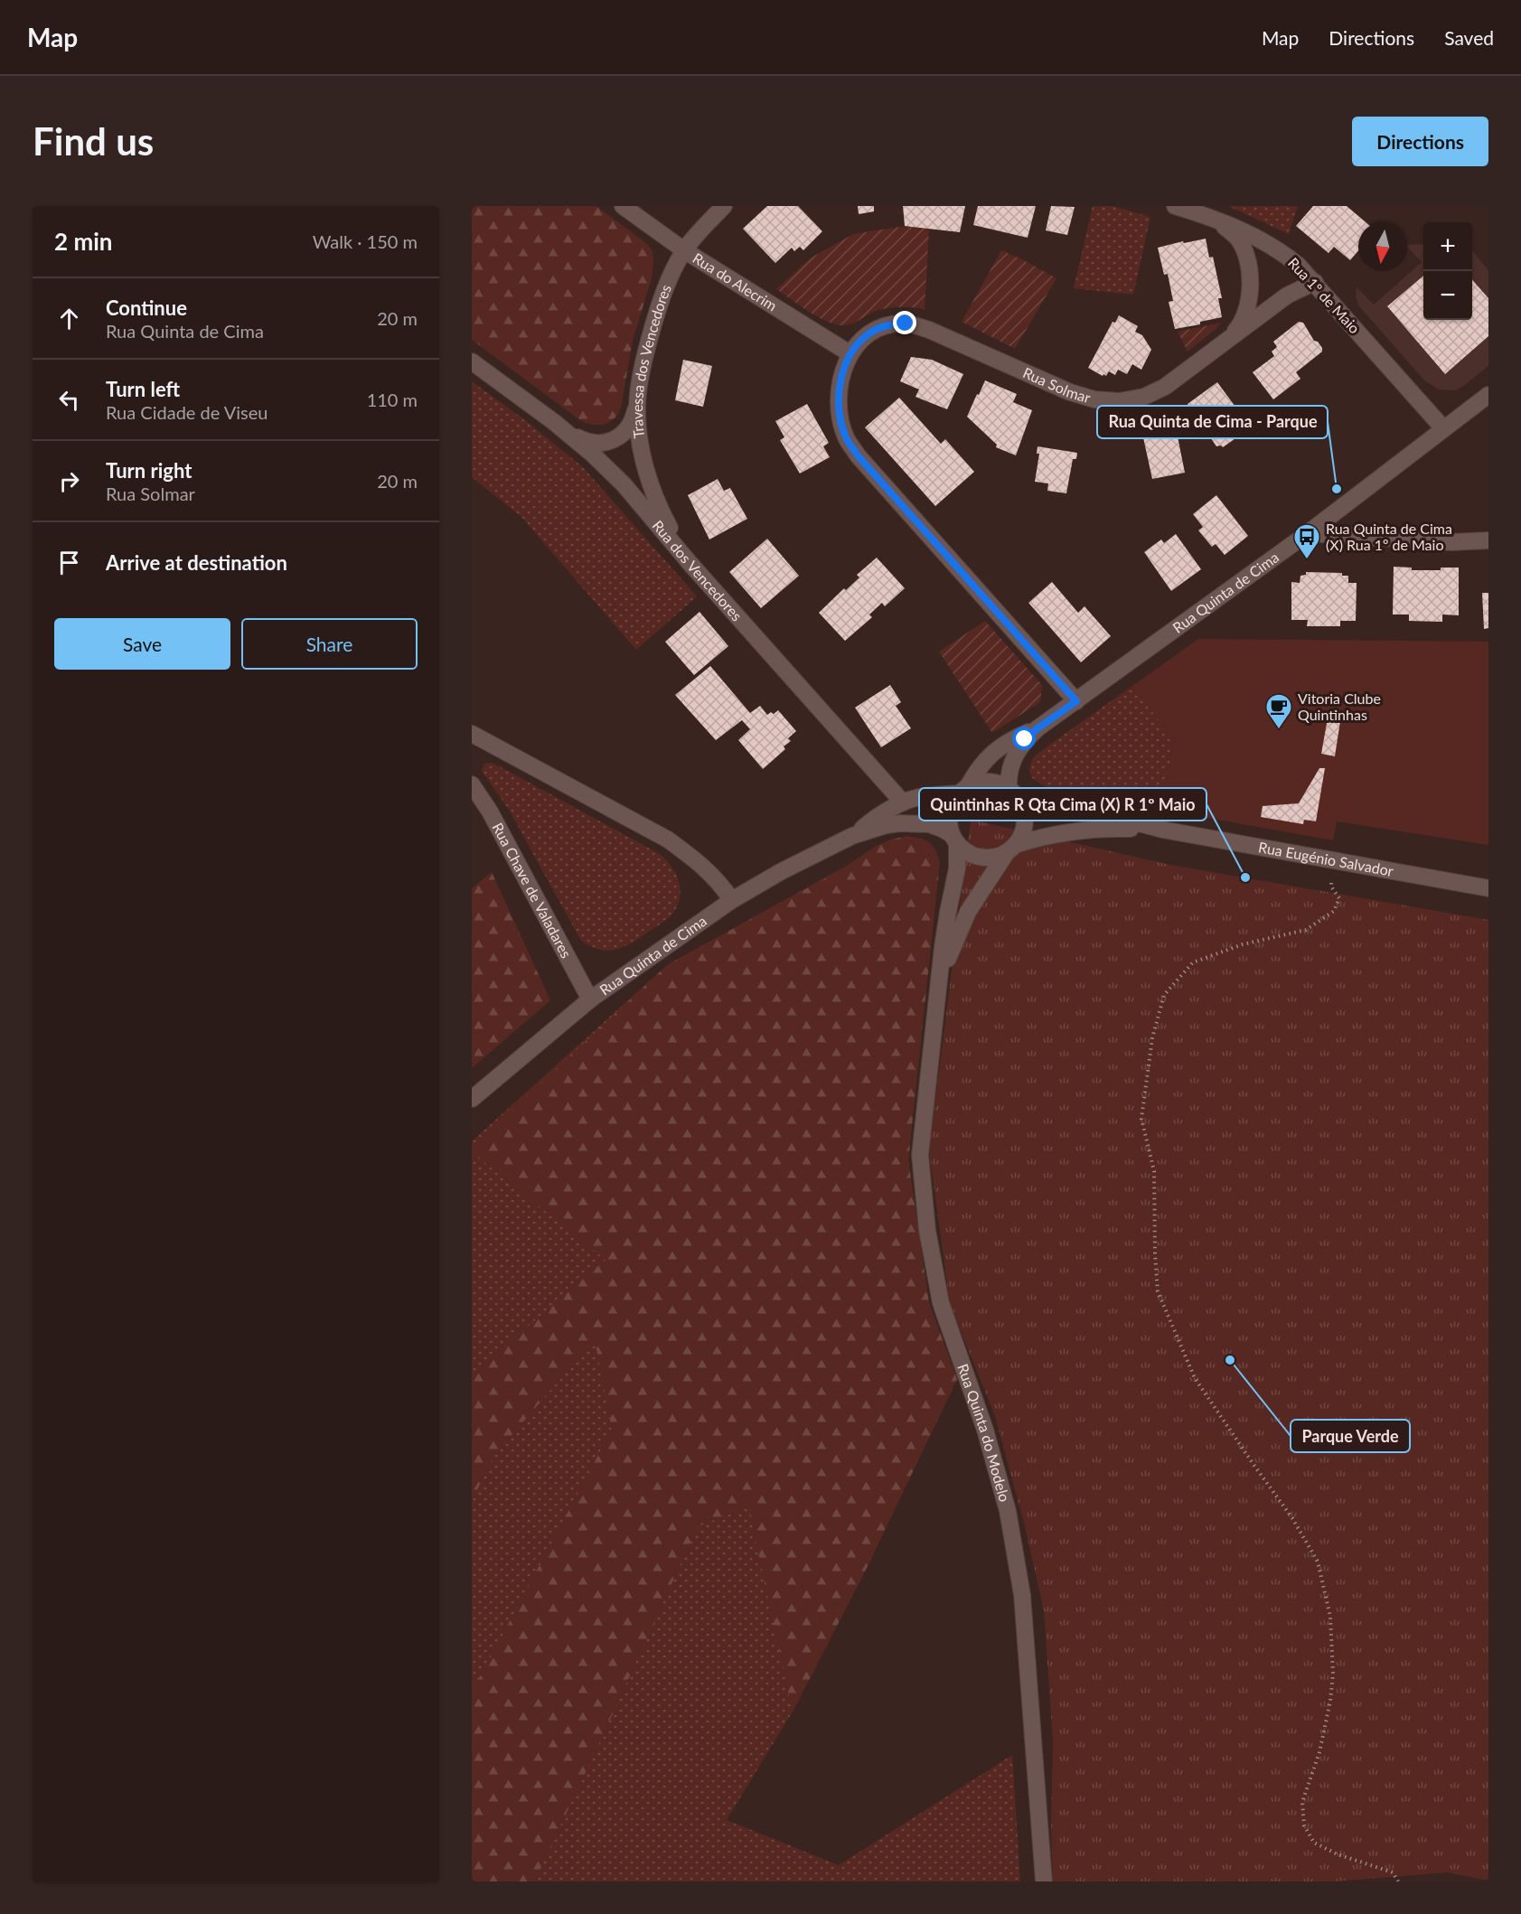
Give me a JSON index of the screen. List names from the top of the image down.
{
  "streets": {
    "street": [
      "Rua do Alecrim",
      "Rua 1º de Maio",
      "Travessa dos Vencedores",
      "Rua Solmar",
      "Rua dos Vencedores",
      "Rua Quinta de Cima",
      "Rua Eugénio Salvador",
      "Rua Chave de Valadares",
      "Rua Quinta do Modelo"
    ]
  },
  "crossings": [
    ["Rua do Alecrim", "Travessa dos Vencedores"],
    ["Rua do Alecrim", "Rua Solmar"],
    ["Rua 1º de Maio", "Rua Solmar"],
    ["Rua 1º de Maio", "Rua Quinta de Cima"],
    ["Travessa dos Vencedores", "Rua dos Vencedores"],
    ["Rua dos Vencedores", "Rua Quinta de Cima"],
    ["Rua Quinta de Cima", "Rua Eugénio Salvador"],
    ["Rua Quinta de Cima", "Rua Chave de Valadares"],
    ["Rua Quinta de Cima", "Rua Quinta do Modelo"],
    ["Rua Eugénio Salvador", "Rua Quinta do Modelo"]
  ],
  "places": {
    "other": ["Rua Quinta de Cima - Parque", "Quintinhas R Qta Cima (X) R 1º Maio", "Parque Verde"],
    "bus stop": ["Rua Quinta de Cima (X) Rua 1º de Maio"],
    "cafe": ["Vitoria Clube Quintinhas"]
  },
  "north": "bottom",
  "page": {
    "header": "Map",
    "nav": ["Map", "Directions", "Saved"],
    "buttons": [
      "Directions",
      ["Save", "Share"]
    ],
    "title": "Find us",
    "heading": ["2 min", "Walk · 150 m"],
    "map_buttons": ["+", "−"],
    "list": [
      ["Continue", "Rua Quinta de Cima", "20 m"],
      ["Turn left", "Rua Cidade de Viseu", "110 m"],
      ["Turn right", "Rua Solmar", "20 m"],
      "Arrive at destination"
    ]
  }
}
